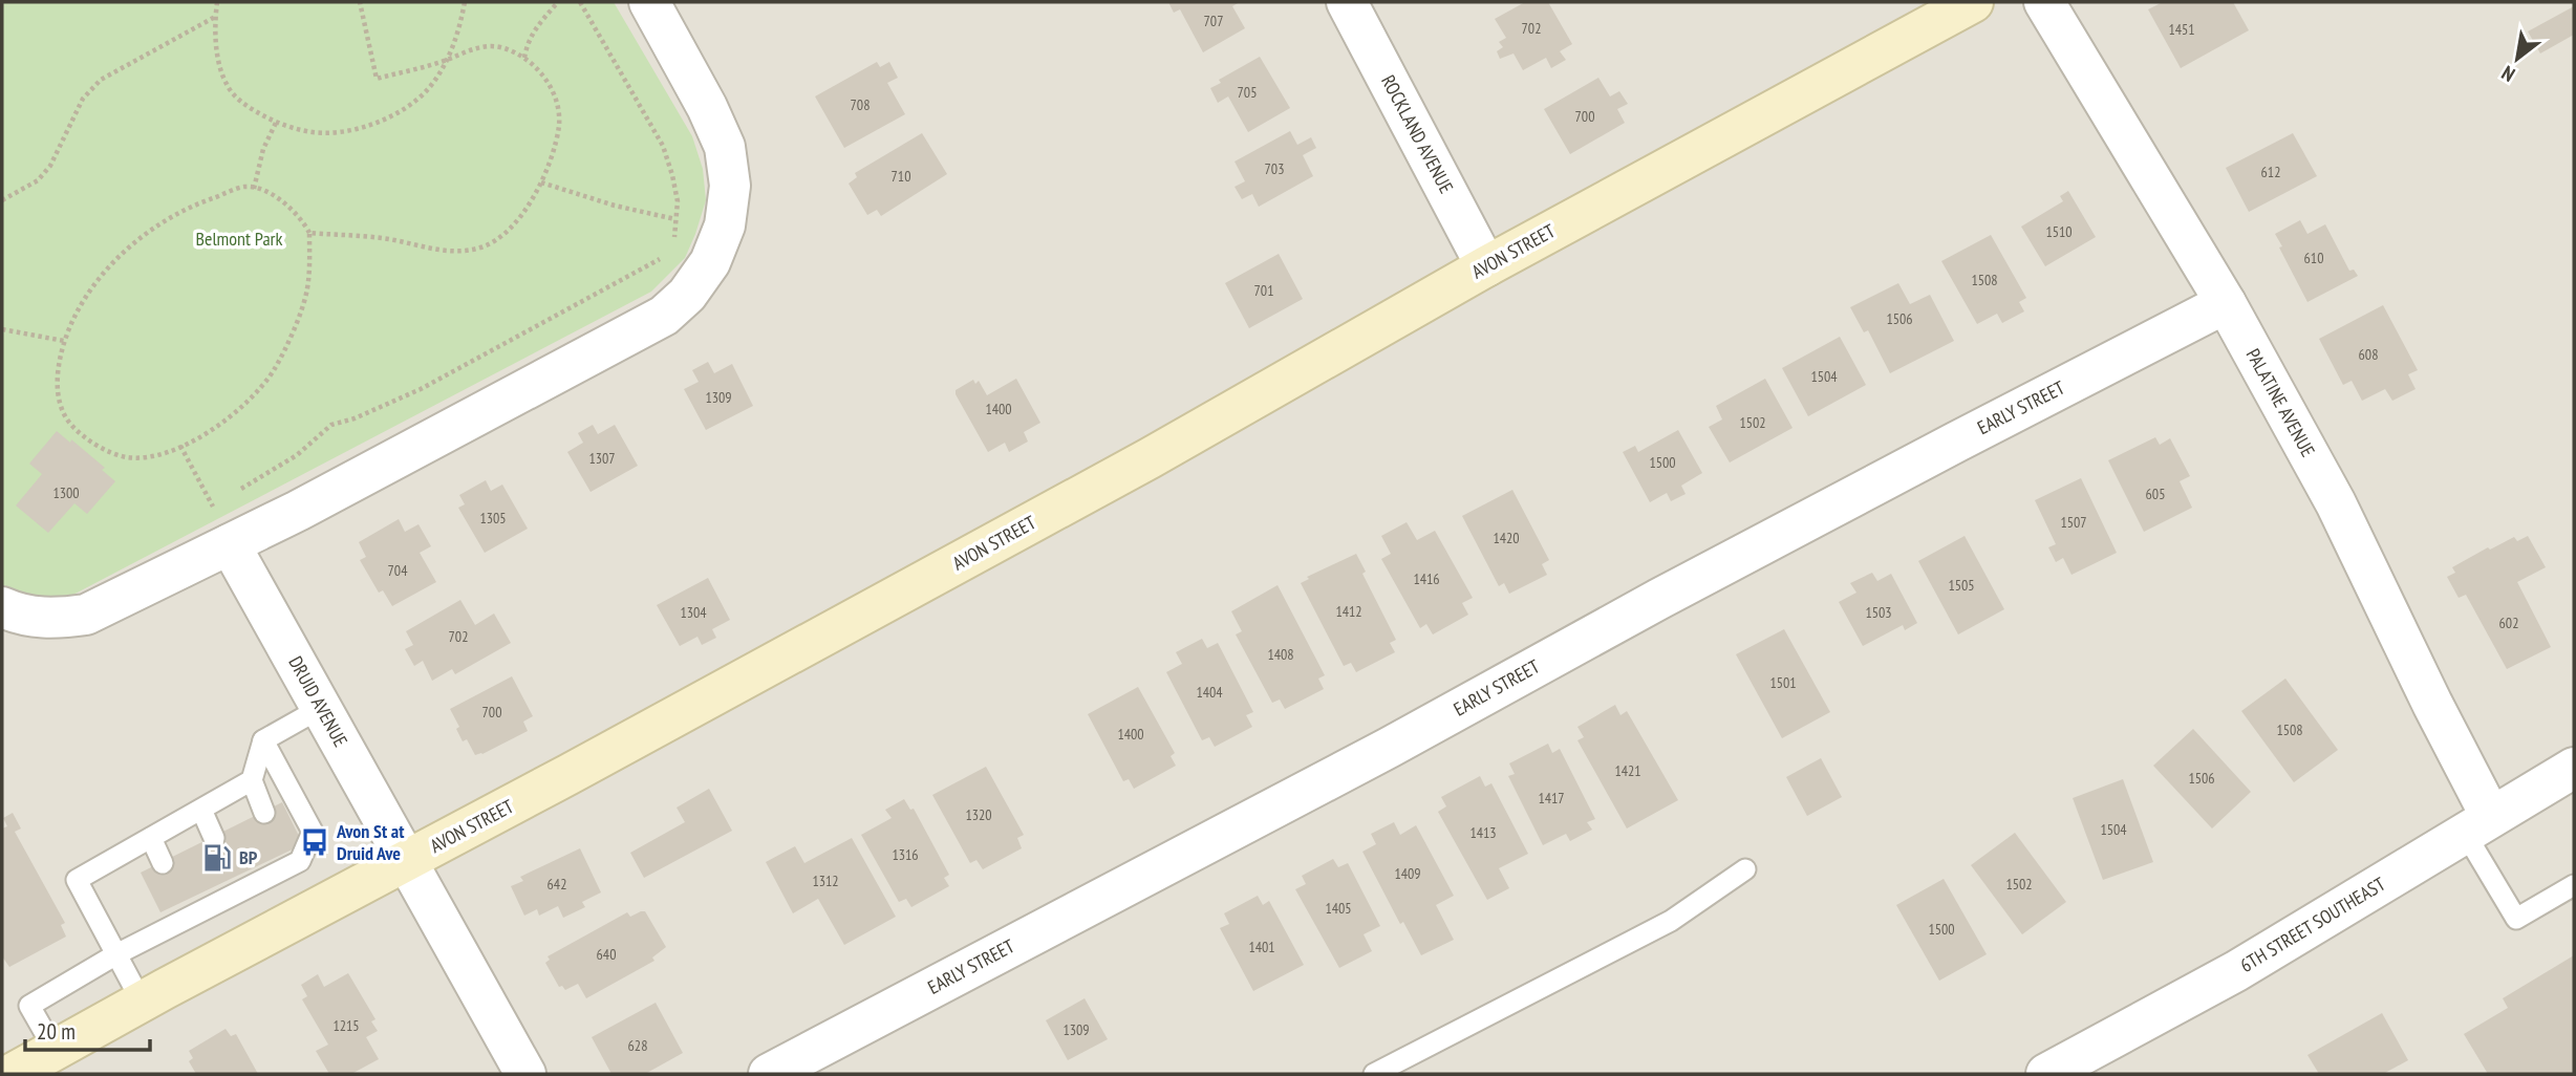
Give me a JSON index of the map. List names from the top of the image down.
{
  "streets": {
    "main road": ["AVON STREET"],
    "street": [
      "ROCKLAND AVENUE",
      "PALATINE AVENUE",
      "EARLY STREET",
      "DRUID AVENUE",
      "6TH STREET SOUTHEAST"
    ]
  },
  "crossings": [
    ["ROCKLAND AVENUE", "AVON STREET"],
    ["AVON STREET", "DRUID AVENUE"],
    ["PALATINE AVENUE", "EARLY STREET"],
    ["PALATINE AVENUE", "6TH STREET SOUTHEAST"]
  ],
  "parks": ["Belmont Park"],
  "places": {
    "bus stop": ["Avon St at Druid Ave"],
    "fuel station": ["BP"]
  },
  "house_numbers": [
    "707",
    "702",
    "1451",
    "705",
    "708",
    "700",
    "703",
    "612",
    "710",
    "1510",
    "610",
    "1508",
    "701",
    "1506",
    "608",
    "1504",
    "1309",
    "1400",
    "1502",
    "1307",
    "1500",
    "1300",
    "605",
    "1305",
    "1507",
    "1420",
    "704",
    "1416",
    "1505",
    "1412",
    "1304",
    "1503",
    "602",
    "702",
    "1408",
    "1501",
    "1404",
    "700",
    "1508",
    "1400",
    "1421",
    "1506",
    "1417",
    "1320",
    "1504",
    "1413",
    "1316",
    "1409",
    "1312",
    "642",
    "1502",
    "1405",
    "1500",
    "1401",
    "640",
    "1215",
    "1309",
    "628"
  ],
  "scale_bar": "20 m",
  "north": "bottom left"
}
